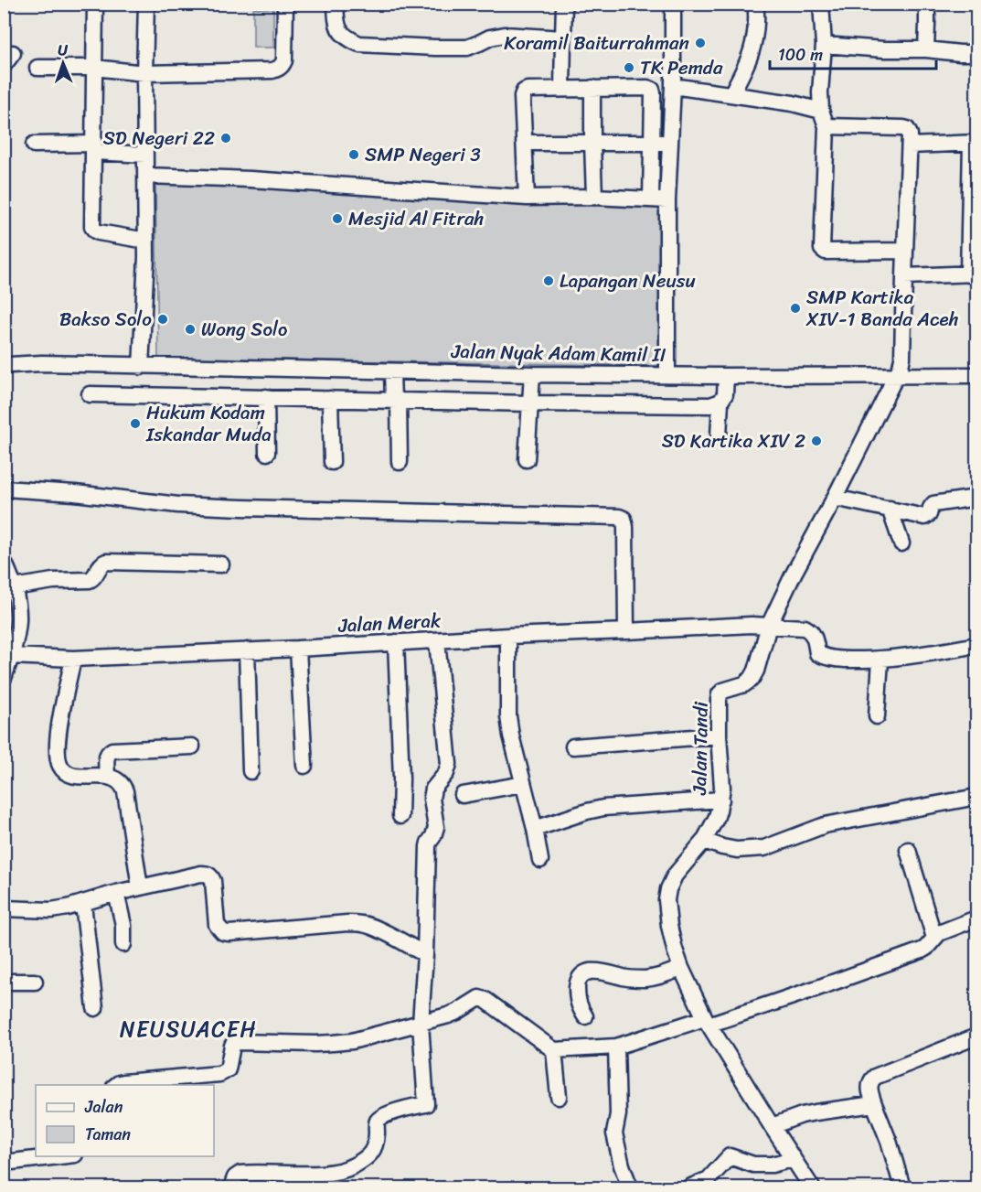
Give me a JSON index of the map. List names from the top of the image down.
{
  "streets": {
    "street": ["Jalan Nyak Adam Kamil II", "Jalan Merak", "Jalan Tandi"]
  },
  "crossings": [
    ["Jalan Nyak Adam Kamil II", "Jalan Tandi"],
    ["Jalan Merak", "Jalan Tandi"]
  ],
  "districts": ["NEUSUACEH"],
  "places": [
    "Koramil Baiturrahman",
    "TK Pemda",
    "SD Negeri 22",
    "SMP Negeri 3",
    "Mesjid Al Fitrah",
    "Lapangan Neusu",
    "SMP Kartika XIV-1 Banda Aceh",
    "Bakso Solo",
    "Wong Solo",
    "Hukum Kodam Iskandar Muda",
    "SD Kartika XIV 2"
  ],
  "legend": ["Jalan", "Taman"],
  "scale_bar": "100 m",
  "north": "top"
}
